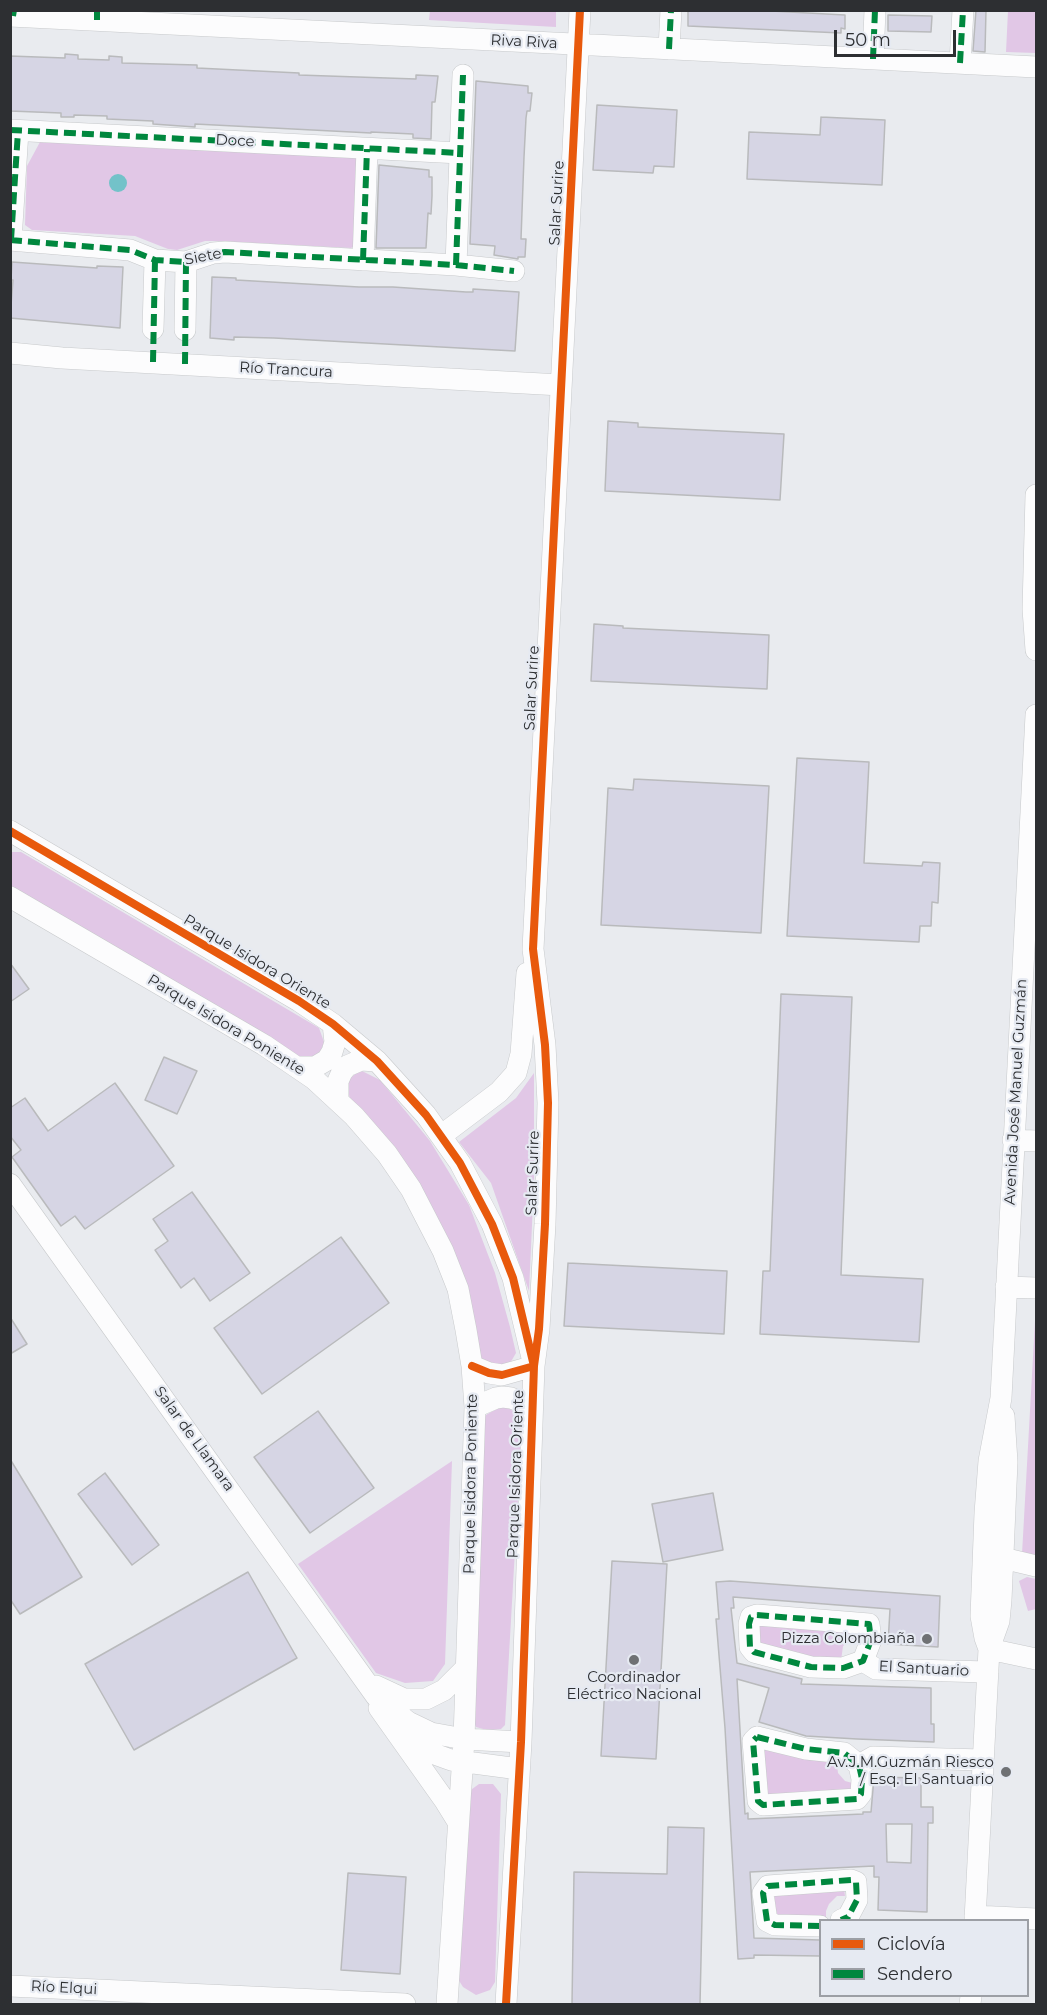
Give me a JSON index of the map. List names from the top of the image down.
{
  "streets": {
    "street": [
      "Riva Riva",
      "Doce",
      "Salar Surire",
      "Siete",
      "Río Trancura",
      "Parque Isidora Oriente",
      "Parque Isidora Poniente",
      "Avenida José Manuel Guzmán",
      "Salar de Llamara",
      "El Santuario",
      "Río Elqui"
    ]
  },
  "crossings": [
    ["Riva Riva", "Salar Surire"],
    ["Salar Surire", "Río Trancura"],
    ["Salar Surire", "Parque Isidora Oriente"],
    ["Parque Isidora Oriente", "Salar de Llamara"],
    ["Parque Isidora Poniente", "Salar de Llamara"],
    ["Avenida José Manuel Guzmán", "El Santuario"]
  ],
  "places": ["Pizza Colombiaña", "Coordinador Eléctrico Nacional", "Av.J.M.Guzmán Riesco / Esq. El Santuario"],
  "legend": ["Ciclovía", "Sendero"],
  "scale_bar": "50 m"
}
